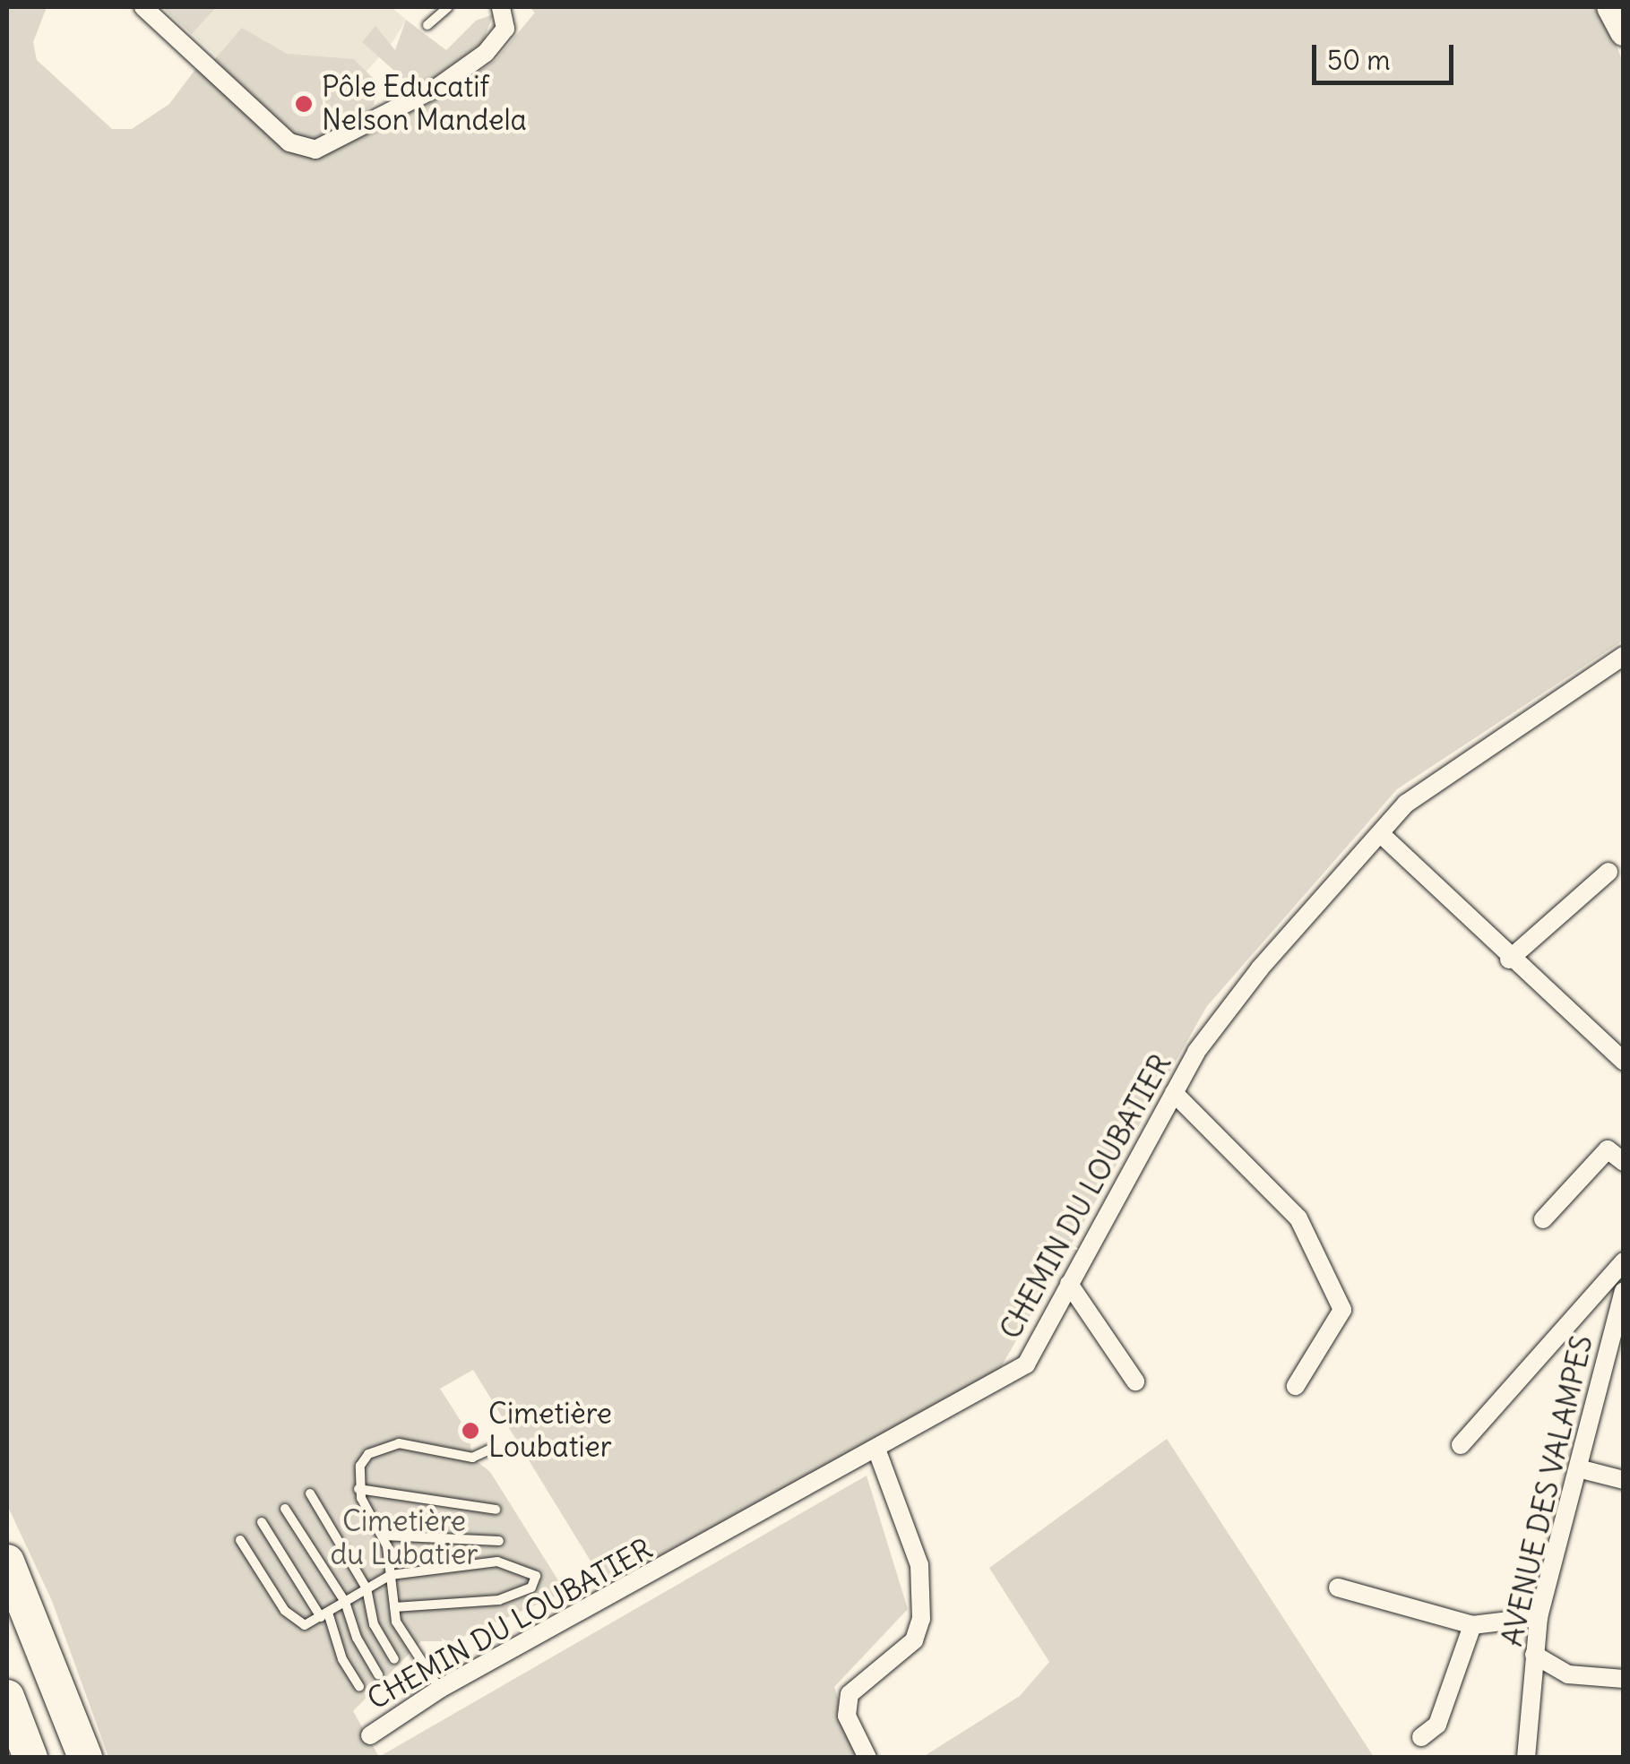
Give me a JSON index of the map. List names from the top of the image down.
{
  "streets": {
    "street": ["CHEMIN DU LOUBATIER", "AVENUE DES VALAMPES"]
  },
  "parks": ["Cimetière du Lubatier"],
  "places": ["Pôle Educatif Nelson Mandela", "Cimetière Loubatier"],
  "scale_bar": "50 m"
}
